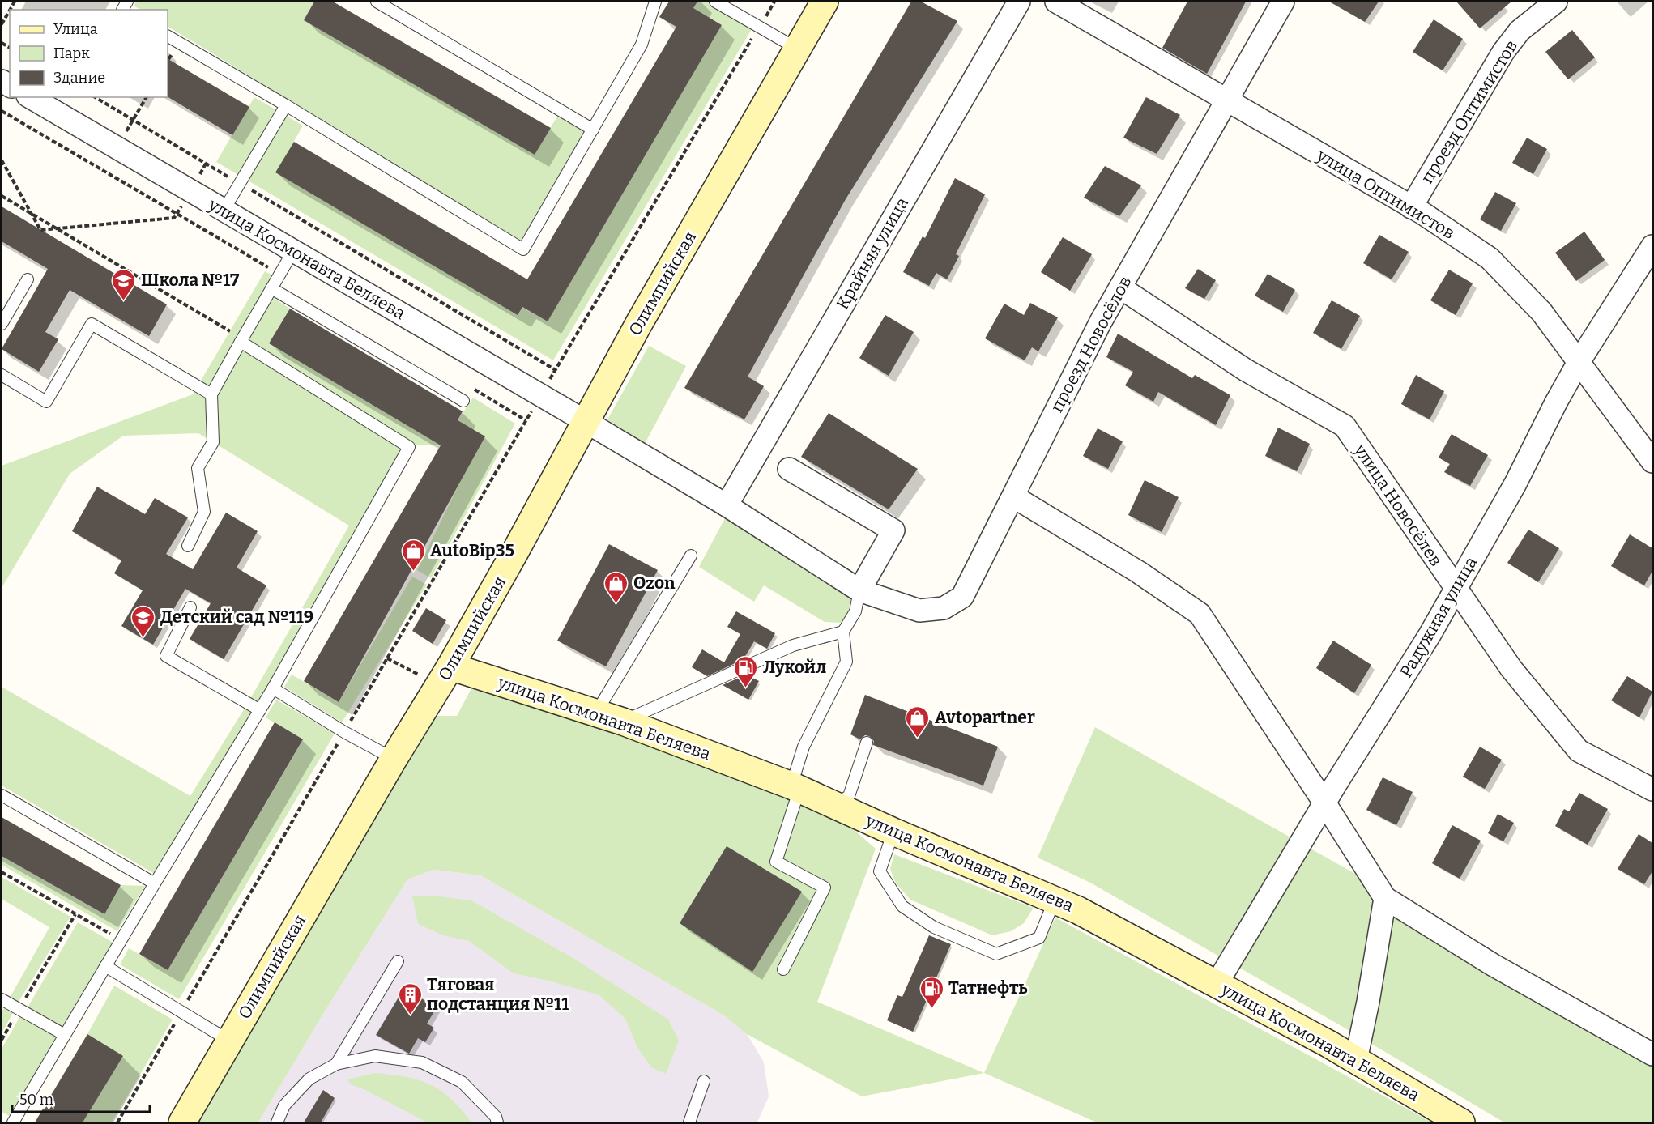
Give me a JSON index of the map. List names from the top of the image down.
{
  "streets": {
    "main road": ["улица Космонавта Беляева", "Олимпийская"],
    "street": [
      "проезд Оптимистов",
      "улица Оптимистов",
      "Крайняя улица",
      "проезд Новосёлов",
      "улица Новосёлев",
      "Радужная улица"
    ]
  },
  "crossings": [
    ["проезд Оптимистов", "улица Оптимистов"],
    ["улица Оптимистов", "проезд Новосёлов"],
    ["улица Оптимистов", "Радужная улица"],
    ["Крайняя улица", "улица Космонавта Беляева"],
    ["Крайняя улица", "проезд Новосёлов"],
    ["улица Космонавта Беляева", "Олимпийская"],
    ["улица Космонавта Беляева", "проезд Новосёлов"],
    ["улица Космонавта Беляева", "Радужная улица"],
    ["проезд Новосёлов", "улица Новосёлев"],
    ["улица Новосёлев", "Радужная улица"]
  ],
  "places": {
    "school or university": ["Школа №17", "Детский сад №119"],
    "shop": ["AutoBip35", "Ozon", "Avtopartner"],
    "fuel station": ["Лукойл", "Татнефть"],
    "building": ["Тяговая подстанция №11"]
  },
  "legend": ["Улица", "Парк", "Здание"],
  "scale_bar": "50 m"
}
